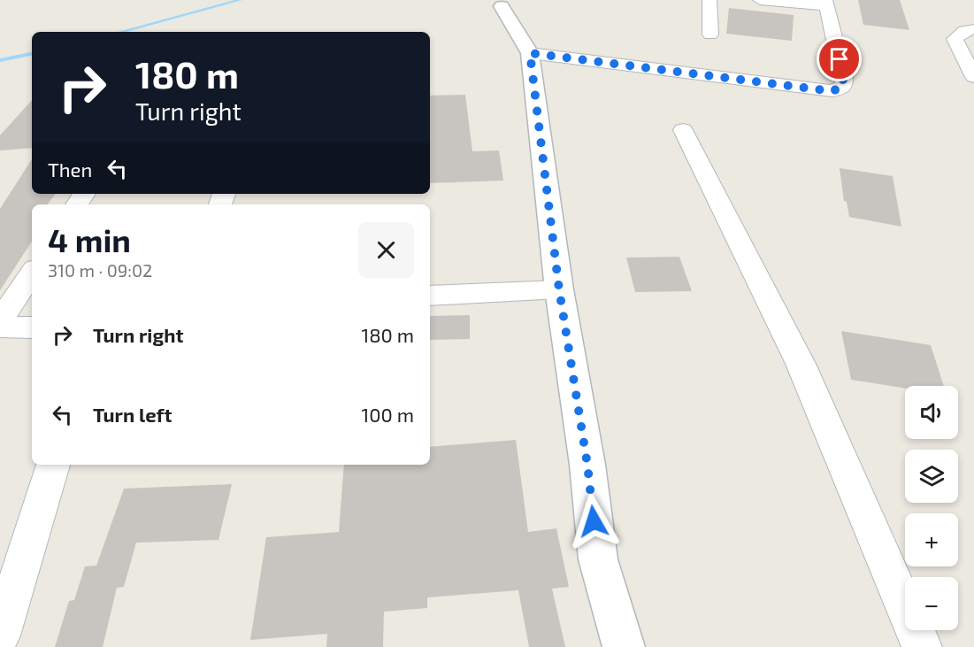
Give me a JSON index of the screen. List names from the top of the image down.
{
  "page": {
    "turn": ["180 m", "Turn right"],
    "then": "Then",
    "heading": ["4 min", "310 m · 09:02"],
    "list": [
      {
        "name": "Turn right",
        "value": "180 m"
      },
      {
        "name": "Turn left",
        "value": "100 m"
      }
    ],
    "map_buttons": ["+", "−"]
  }
}
